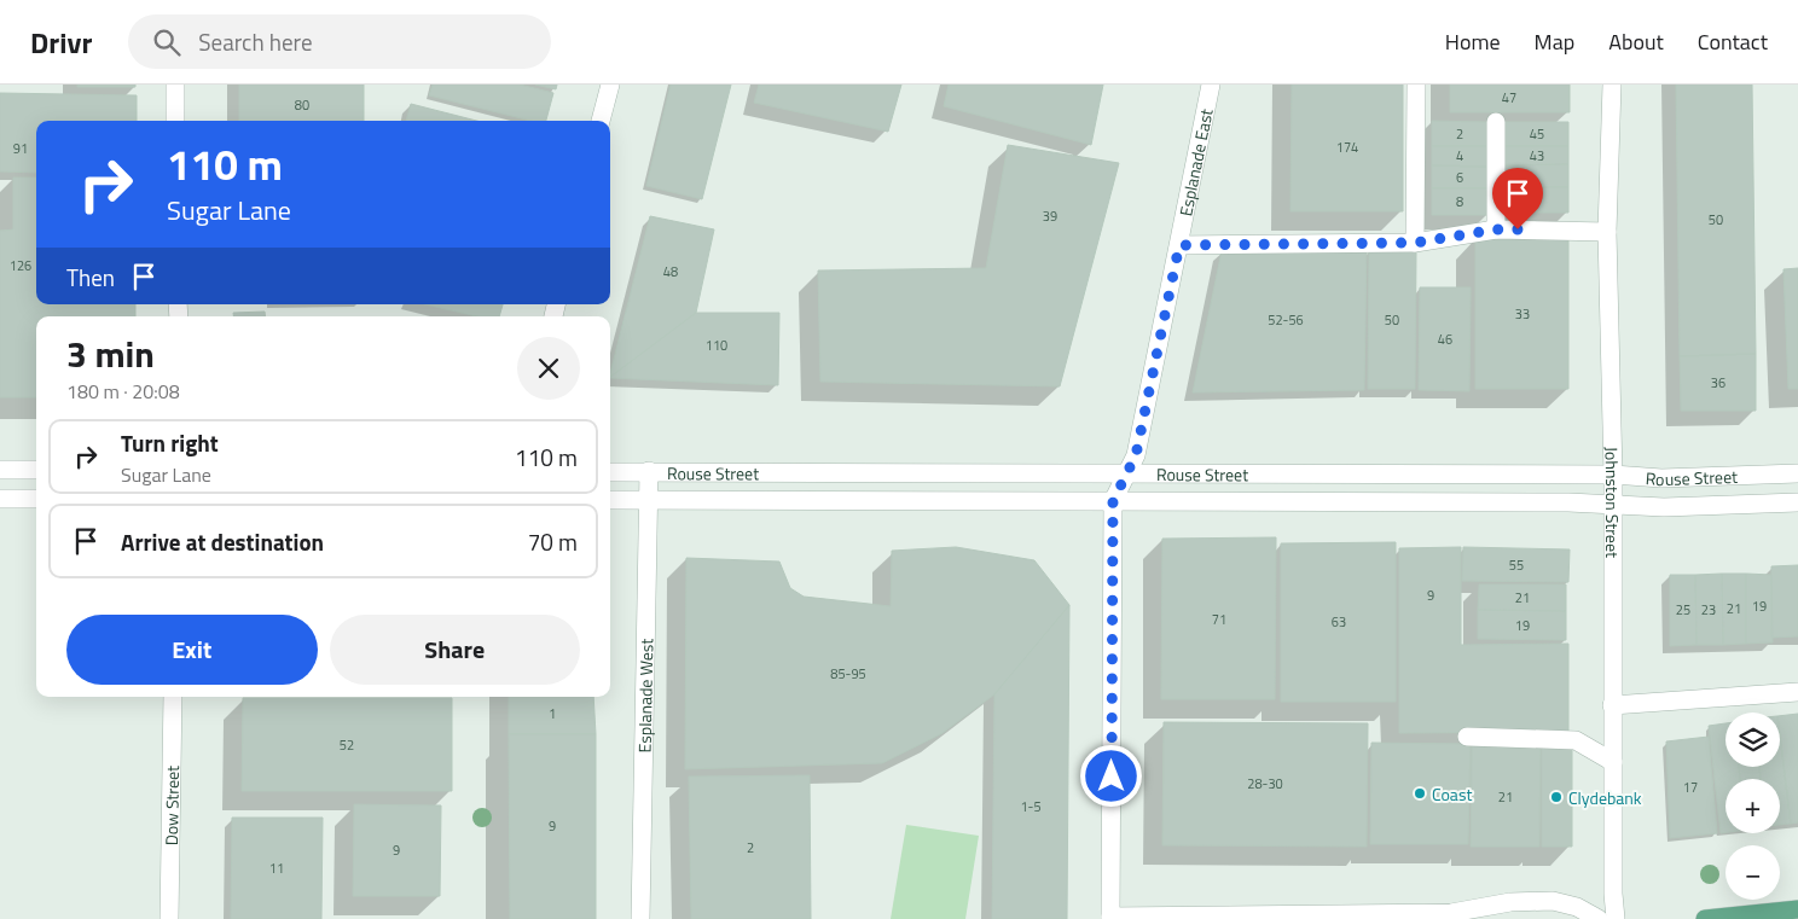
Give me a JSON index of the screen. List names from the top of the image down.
{
  "streets": {
    "street": [
      "Esplanade East",
      "Rouse Street",
      "Johnston Street",
      "Esplanade West",
      "Dow Street"
    ]
  },
  "crossings": [
    ["Esplanade East", "Rouse Street"],
    ["Rouse Street", "Johnston Street"],
    ["Rouse Street", "Esplanade West"]
  ],
  "places": ["Coast", "Clydebank"],
  "house_numbers": [
    "47",
    "80",
    "2",
    "45",
    "174",
    "91",
    "4",
    "43",
    "6",
    "8",
    "39",
    "50",
    "126",
    "48",
    "33",
    "52-56",
    "50",
    "46",
    "110",
    "36",
    "55",
    "9",
    "21",
    "19",
    "21",
    "25",
    "23",
    "71",
    "63",
    "19",
    "85-95",
    "1",
    "52",
    "28-30",
    "17",
    "21",
    "1-5",
    "9",
    "2",
    "9",
    "11"
  ],
  "page": {
    "header": "Drivr",
    "search": "Search here",
    "nav": [
      "Home",
      "Map",
      "About",
      "Contact"
    ],
    "turn": ["110 m", "Sugar Lane"],
    "then": "Then",
    "heading": ["3 min", "180 m · 20:08"],
    "list": [
      {
        "name": "Turn right",
        "note": "Sugar Lane",
        "value": "110 m"
      },
      {
        "name": "Arrive at destination",
        "value": "70 m"
      }
    ],
    "buttons": ["Exit", "Share"],
    "map_buttons": ["+", "−"]
  }
}
